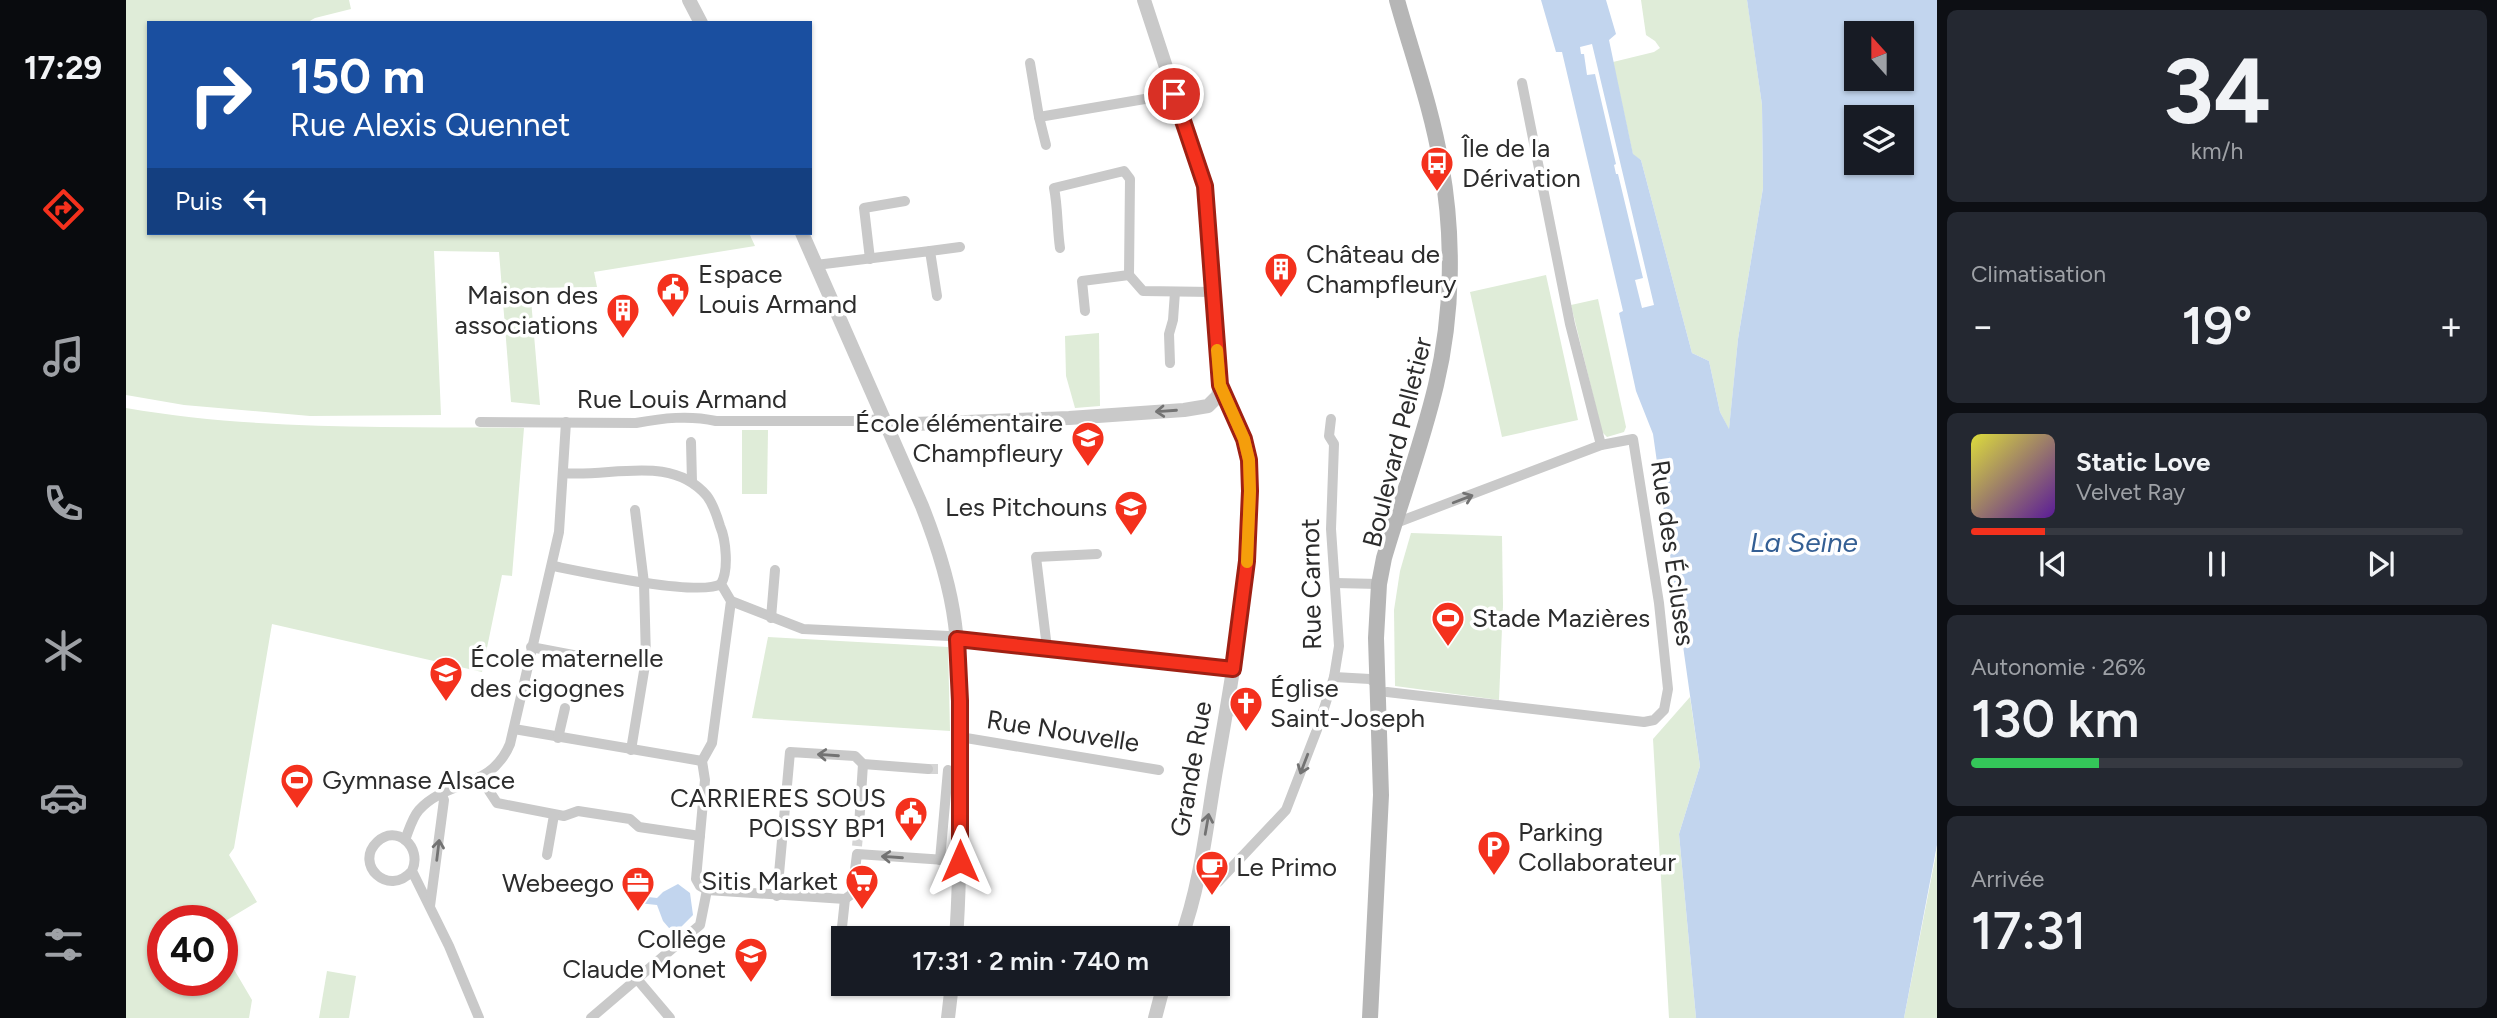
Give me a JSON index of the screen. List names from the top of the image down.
{
  "streets": {
    "main road": ["Boulevard Pelletier"],
    "street": [
      "Rue Louis Armand",
      "Rue des Écluses",
      "Rue Carnot",
      "Rue Nouvelle",
      "Grande Rue"
    ]
  },
  "crossings": [
    ["Boulevard Pelletier", "Rue des Écluses"],
    ["Rue des Écluses", "Rue Carnot"],
    ["Rue Carnot", "Grande Rue"]
  ],
  "one_way": ["Rue Carnot"],
  "water": ["La Seine"],
  "places": {
    "bus stop": ["Île de la Dérivation"],
    "building": ["Château de Champfleury", "Maison des associations"],
    "public building": ["Espace Louis Armand", "CARRIERES SOUS POISSY BP1"],
    "school or university": [
      "École élémentaire Champfleury",
      "Les Pitchouns",
      "École maternelle des cigognes",
      "Collège Claude Monet"
    ],
    "sports": ["Stade Mazières", "Gymnase Alsace"],
    "church": ["Église Saint-Joseph"],
    "parking": ["Parking Collaborateur"],
    "cafe": ["Le Primo"],
    "supermarket": ["Sitis Market"],
    "office": ["Webeego"]
  },
  "north": "top",
  "page": {
    "tabs": "17:29",
    "tile": [
      ["34", "km/h"],
      "Climatisation",
      ["Autonomie · 26%", "130 km"],
      ["Arrivée", "17:31"]
    ],
    "turn": ["150 m", "Rue Alexis Quennet"],
    "then": "Puis",
    "heat": ["−", "19°", "+"],
    "song": ["Static Love", "Velvet Ray"],
    "limit": "40",
    "trip": "17:31 · 2 min · 740 m"
  }
}
